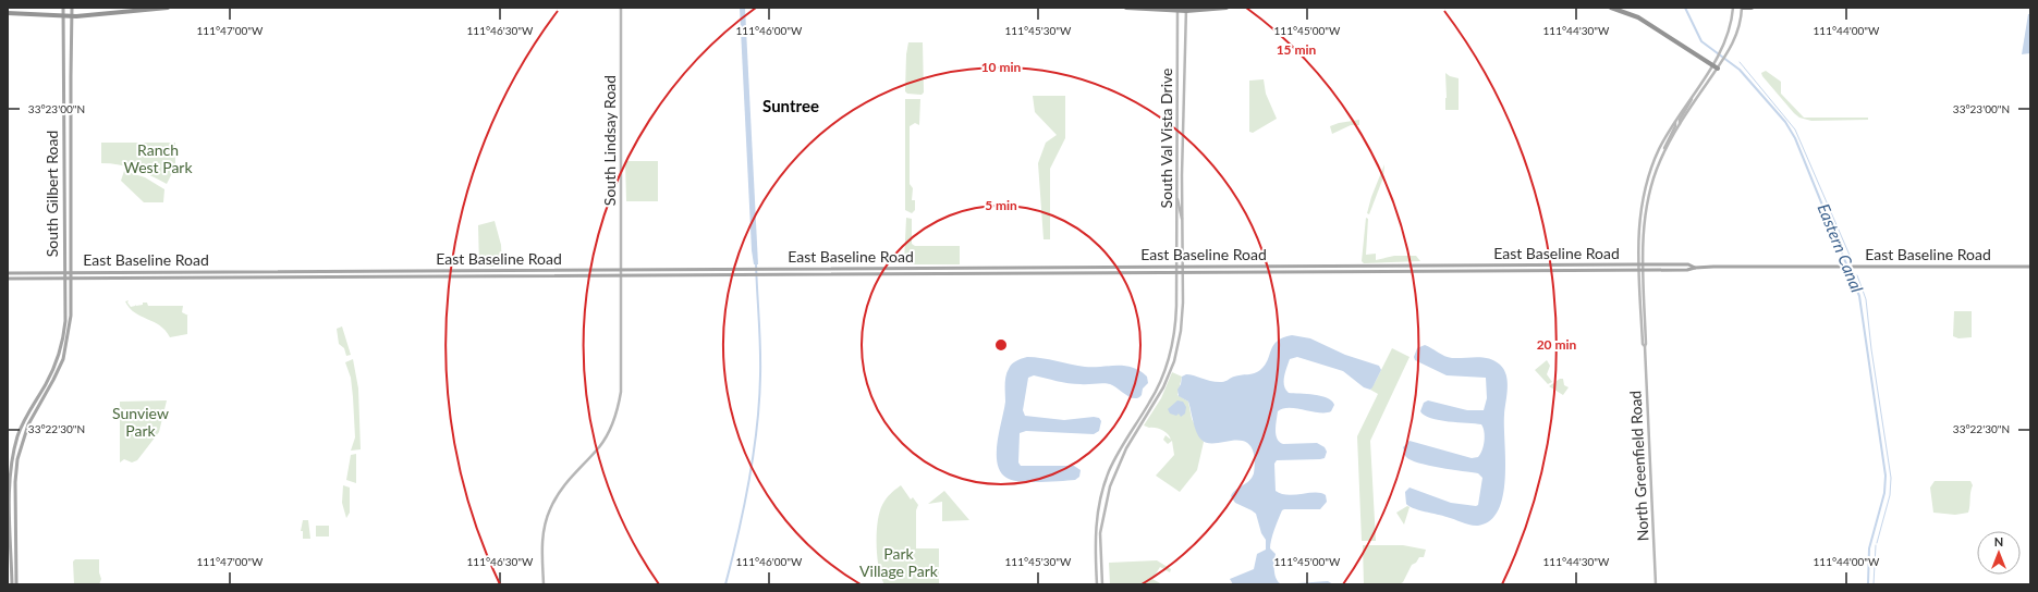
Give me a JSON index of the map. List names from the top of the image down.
{
  "streets": {
    "main road": [
      "South Val Vista Drive",
      "South Lindsay Road",
      "South Gilbert Road",
      "East Baseline Road",
      "North Greenfield Road"
    ]
  },
  "crossings": [
    ["South Val Vista Drive", "East Baseline Road"],
    ["South Lindsay Road", "East Baseline Road"],
    ["South Gilbert Road", "East Baseline Road"],
    ["East Baseline Road", "North Greenfield Road"]
  ],
  "districts": ["Suntree"],
  "water": ["Eastern Canal"],
  "parks": ["Ranch West Park", "Sunview Park", "Park Village Park"],
  "north": "top",
  "coordinates": [
    "111°47'00\"W",
    "111°46'30\"W",
    "111°46'00\"W",
    "111°45'30\"W",
    "111°45'00\"W",
    "111°44'30\"W",
    "111°44'00\"W",
    "33°23'00\"N",
    "33°22'30\"N"
  ],
  "rings": [
    "15 min",
    "10 min",
    "5 min",
    "20 min"
  ]
}
